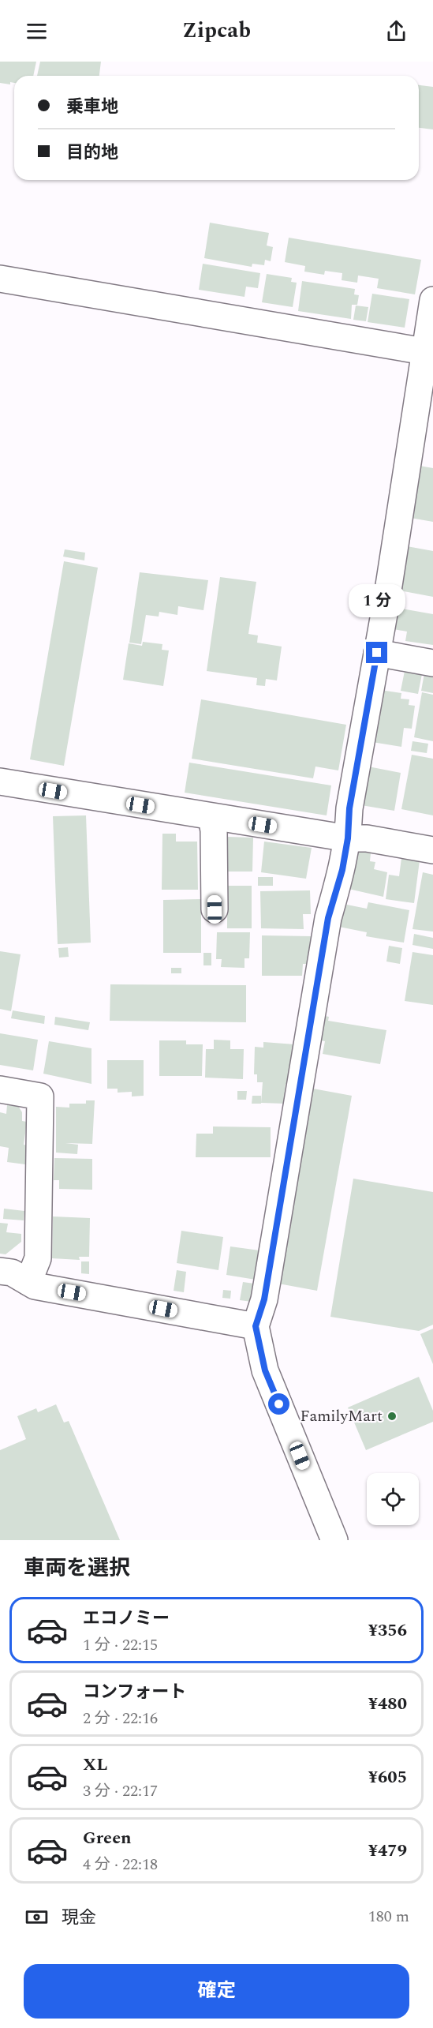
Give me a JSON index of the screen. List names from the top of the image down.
{
  "places": ["FamilyMart"],
  "page": {
    "header": "Zipcab",
    "banner": ["乗車地", "目的地"],
    "bubble": "1 分",
    "heading": "車両を選択",
    "list": [
      {
        "name": "エコノミー",
        "note": "1 分 · 22:15",
        "value": "¥356"
      },
      {
        "name": "コンフォート",
        "note": "2 分 · 22:16",
        "value": "¥480"
      },
      {
        "name": "XL",
        "note": "3 分 · 22:17",
        "value": "¥605"
      },
      {
        "name": "Green",
        "note": "4 分 · 22:18",
        "value": "¥479"
      }
    ],
    "pay": ["現金", "180 m"],
    "buttons": "確定"
  }
}
